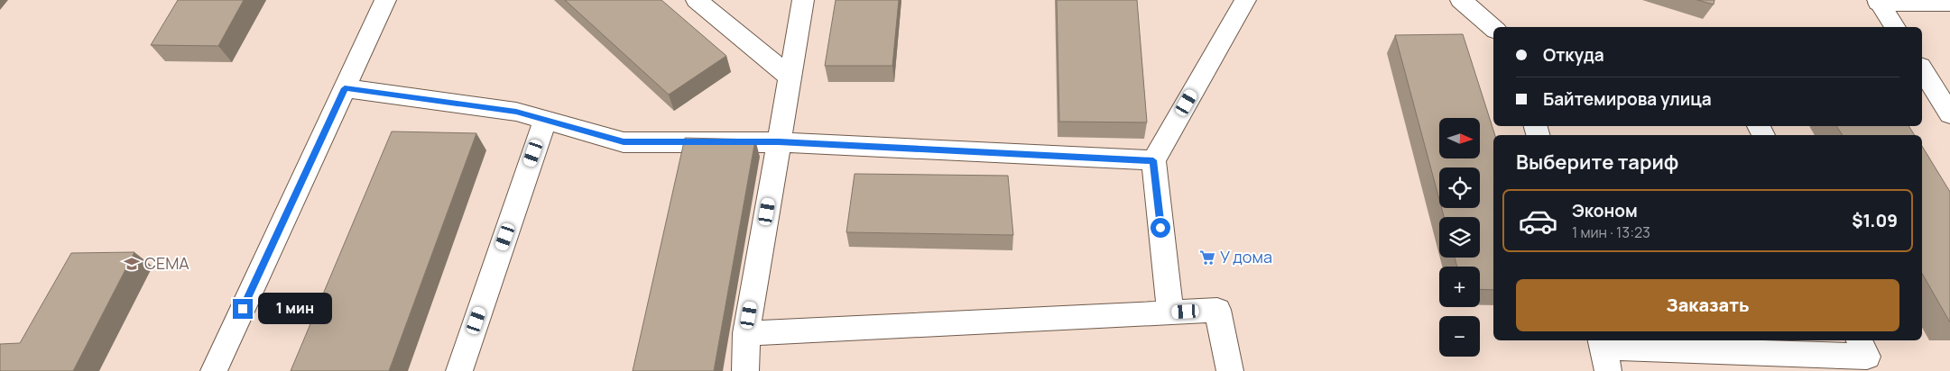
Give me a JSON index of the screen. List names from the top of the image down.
{
  "places": {
    "supermarket": ["У дома"],
    "school or university": ["СЕМА"]
  },
  "north": "right",
  "page": {
    "banner": ["Откуда", "Байтемирова улица"],
    "map_buttons": ["+", "−"],
    "heading": "Выберите тариф",
    "list": [
      {
        "name": "Эконом",
        "note": "1 мин · 13:23",
        "value": "$1.09"
      }
    ],
    "buttons": "Заказать",
    "bubble": "1 мин"
  }
}
